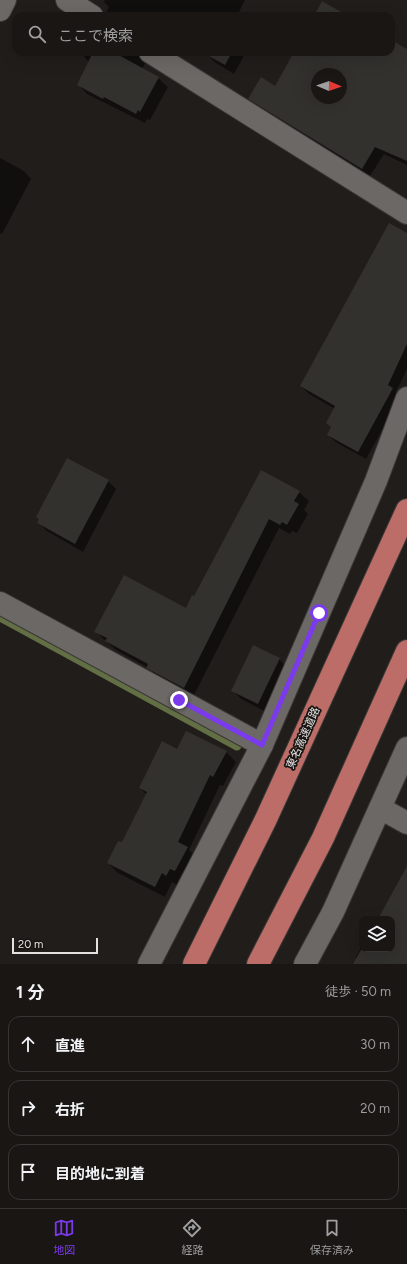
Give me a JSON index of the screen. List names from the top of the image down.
{
  "streets": {
    "highway": ["東名高速道路"]
  },
  "scale_bar": "20 m",
  "north": "right",
  "page": {
    "search": "ここで検索",
    "scale": "20 m",
    "heading": ["1 分", "徒歩 · 50 m"],
    "list": [
      ["直進", "30 m"],
      ["右折", "20 m"],
      "目的地に到着"
    ],
    "nav": ["地図", "経路", "保存済み"]
  }
}
